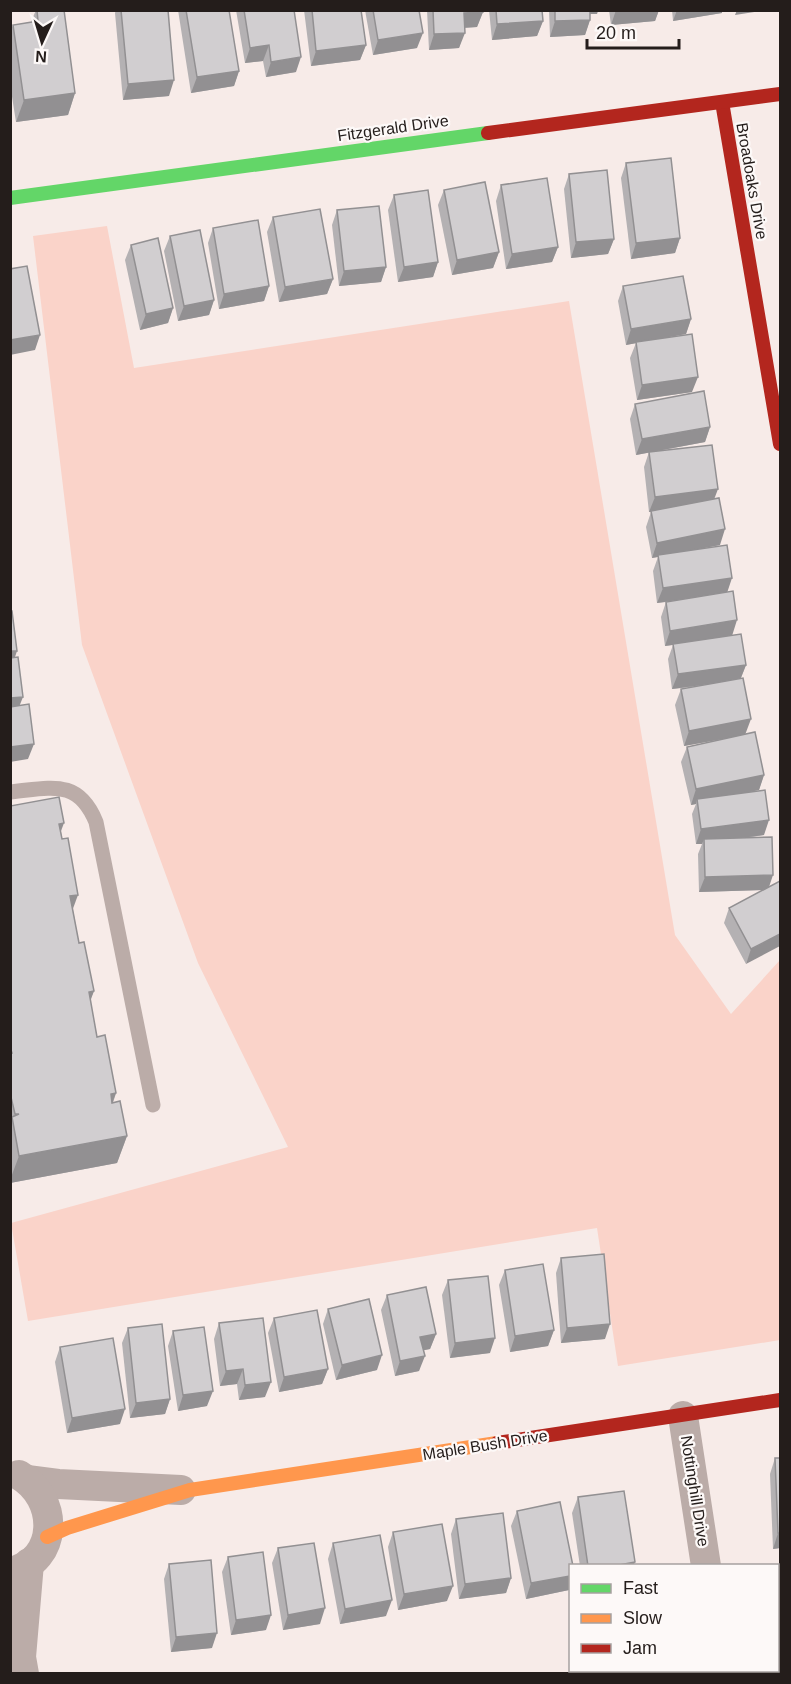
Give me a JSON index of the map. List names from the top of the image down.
{
  "streets": {
    "street": [
      "Fitzgerald Drive",
      "Broadoaks Drive",
      "Maple Bush Drive",
      "Nottinghill Drive"
    ]
  },
  "crossings": [
    ["Fitzgerald Drive", "Broadoaks Drive"],
    ["Maple Bush Drive", "Nottinghill Drive"]
  ],
  "legend": ["Fast", "Slow", "Jam"],
  "scale_bar": "20 m",
  "north": "bottom"
}
